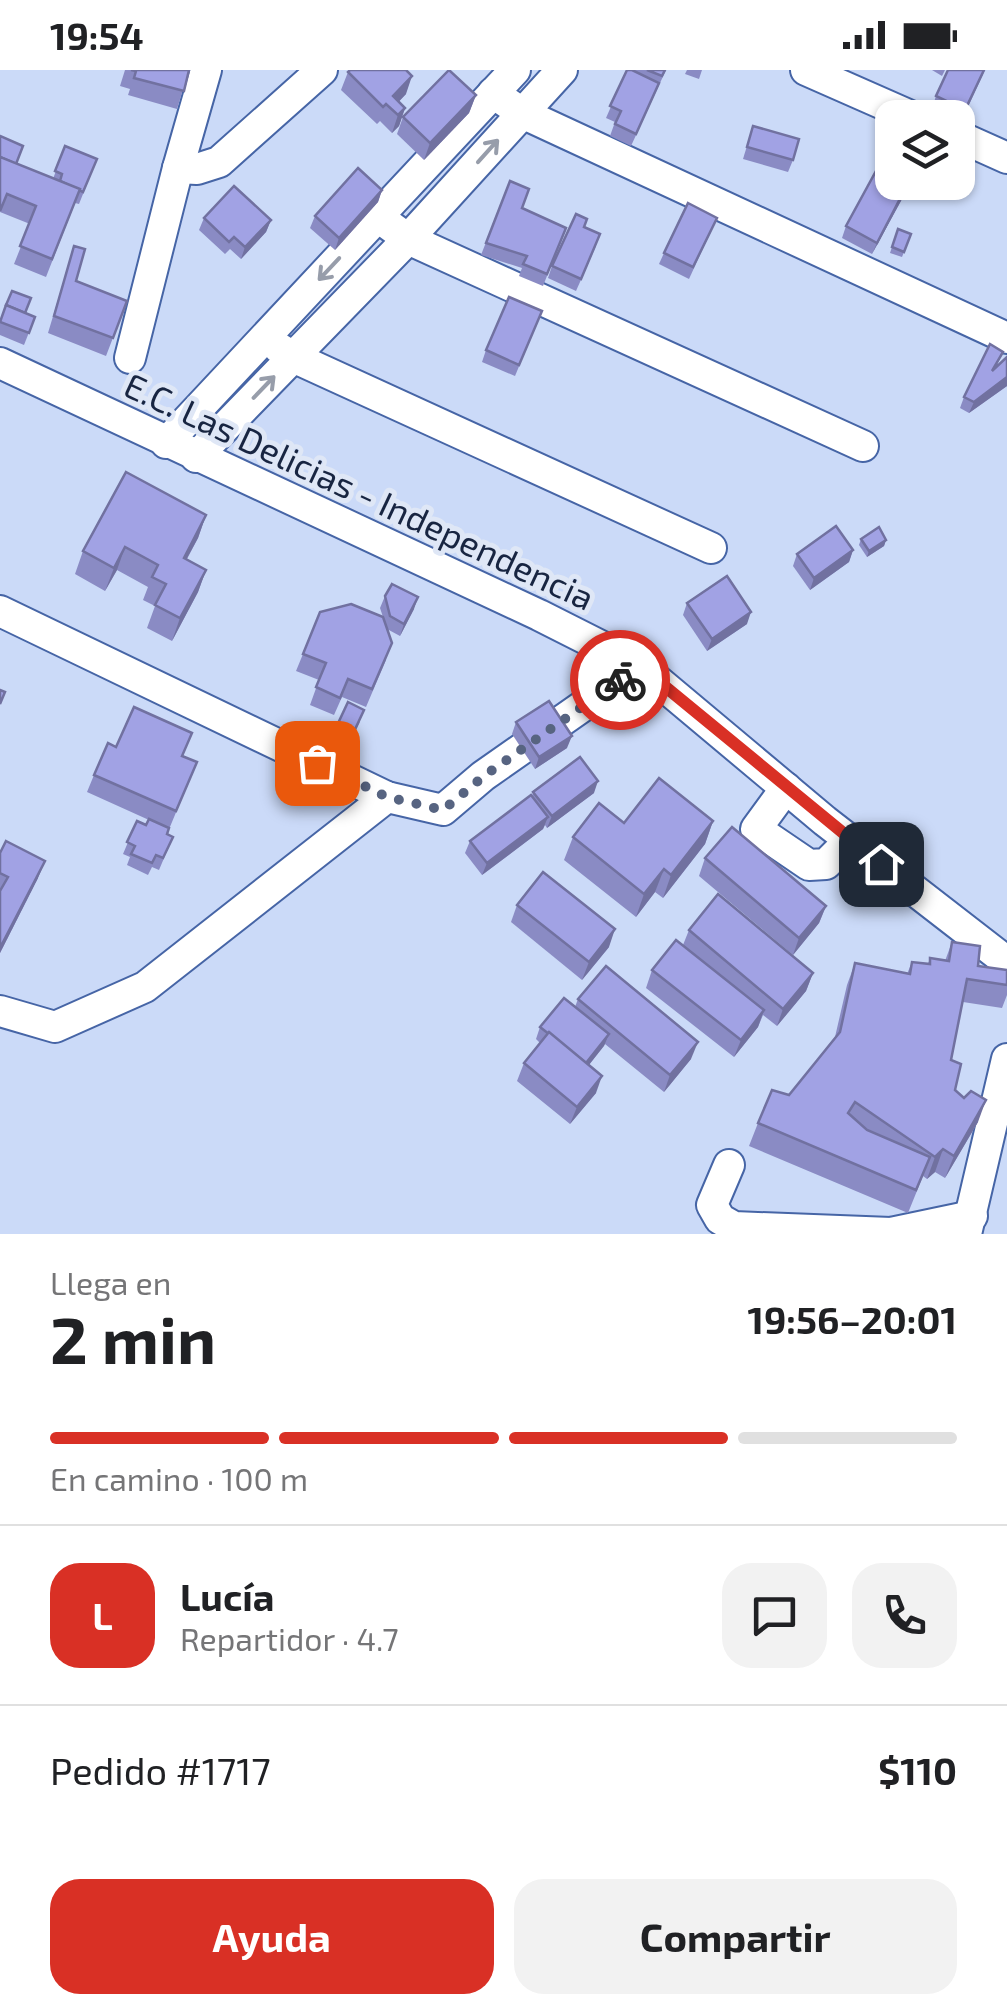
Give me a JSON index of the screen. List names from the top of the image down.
{
  "streets": {
    "street": ["E.C. Las Delicias - Independencia"]
  },
  "page": {
    "status": "19:54",
    "heading": ["2 min", "Llega en", "19:56–20:01"],
    "panel": [
      "Lucía",
      "Repartidor · 4.7",
      "Pedido #1717",
      "$110"
    ],
    "bar": "En camino · 100 m",
    "round": "L",
    "buttons": ["Ayuda", "Compartir"]
  }
}
